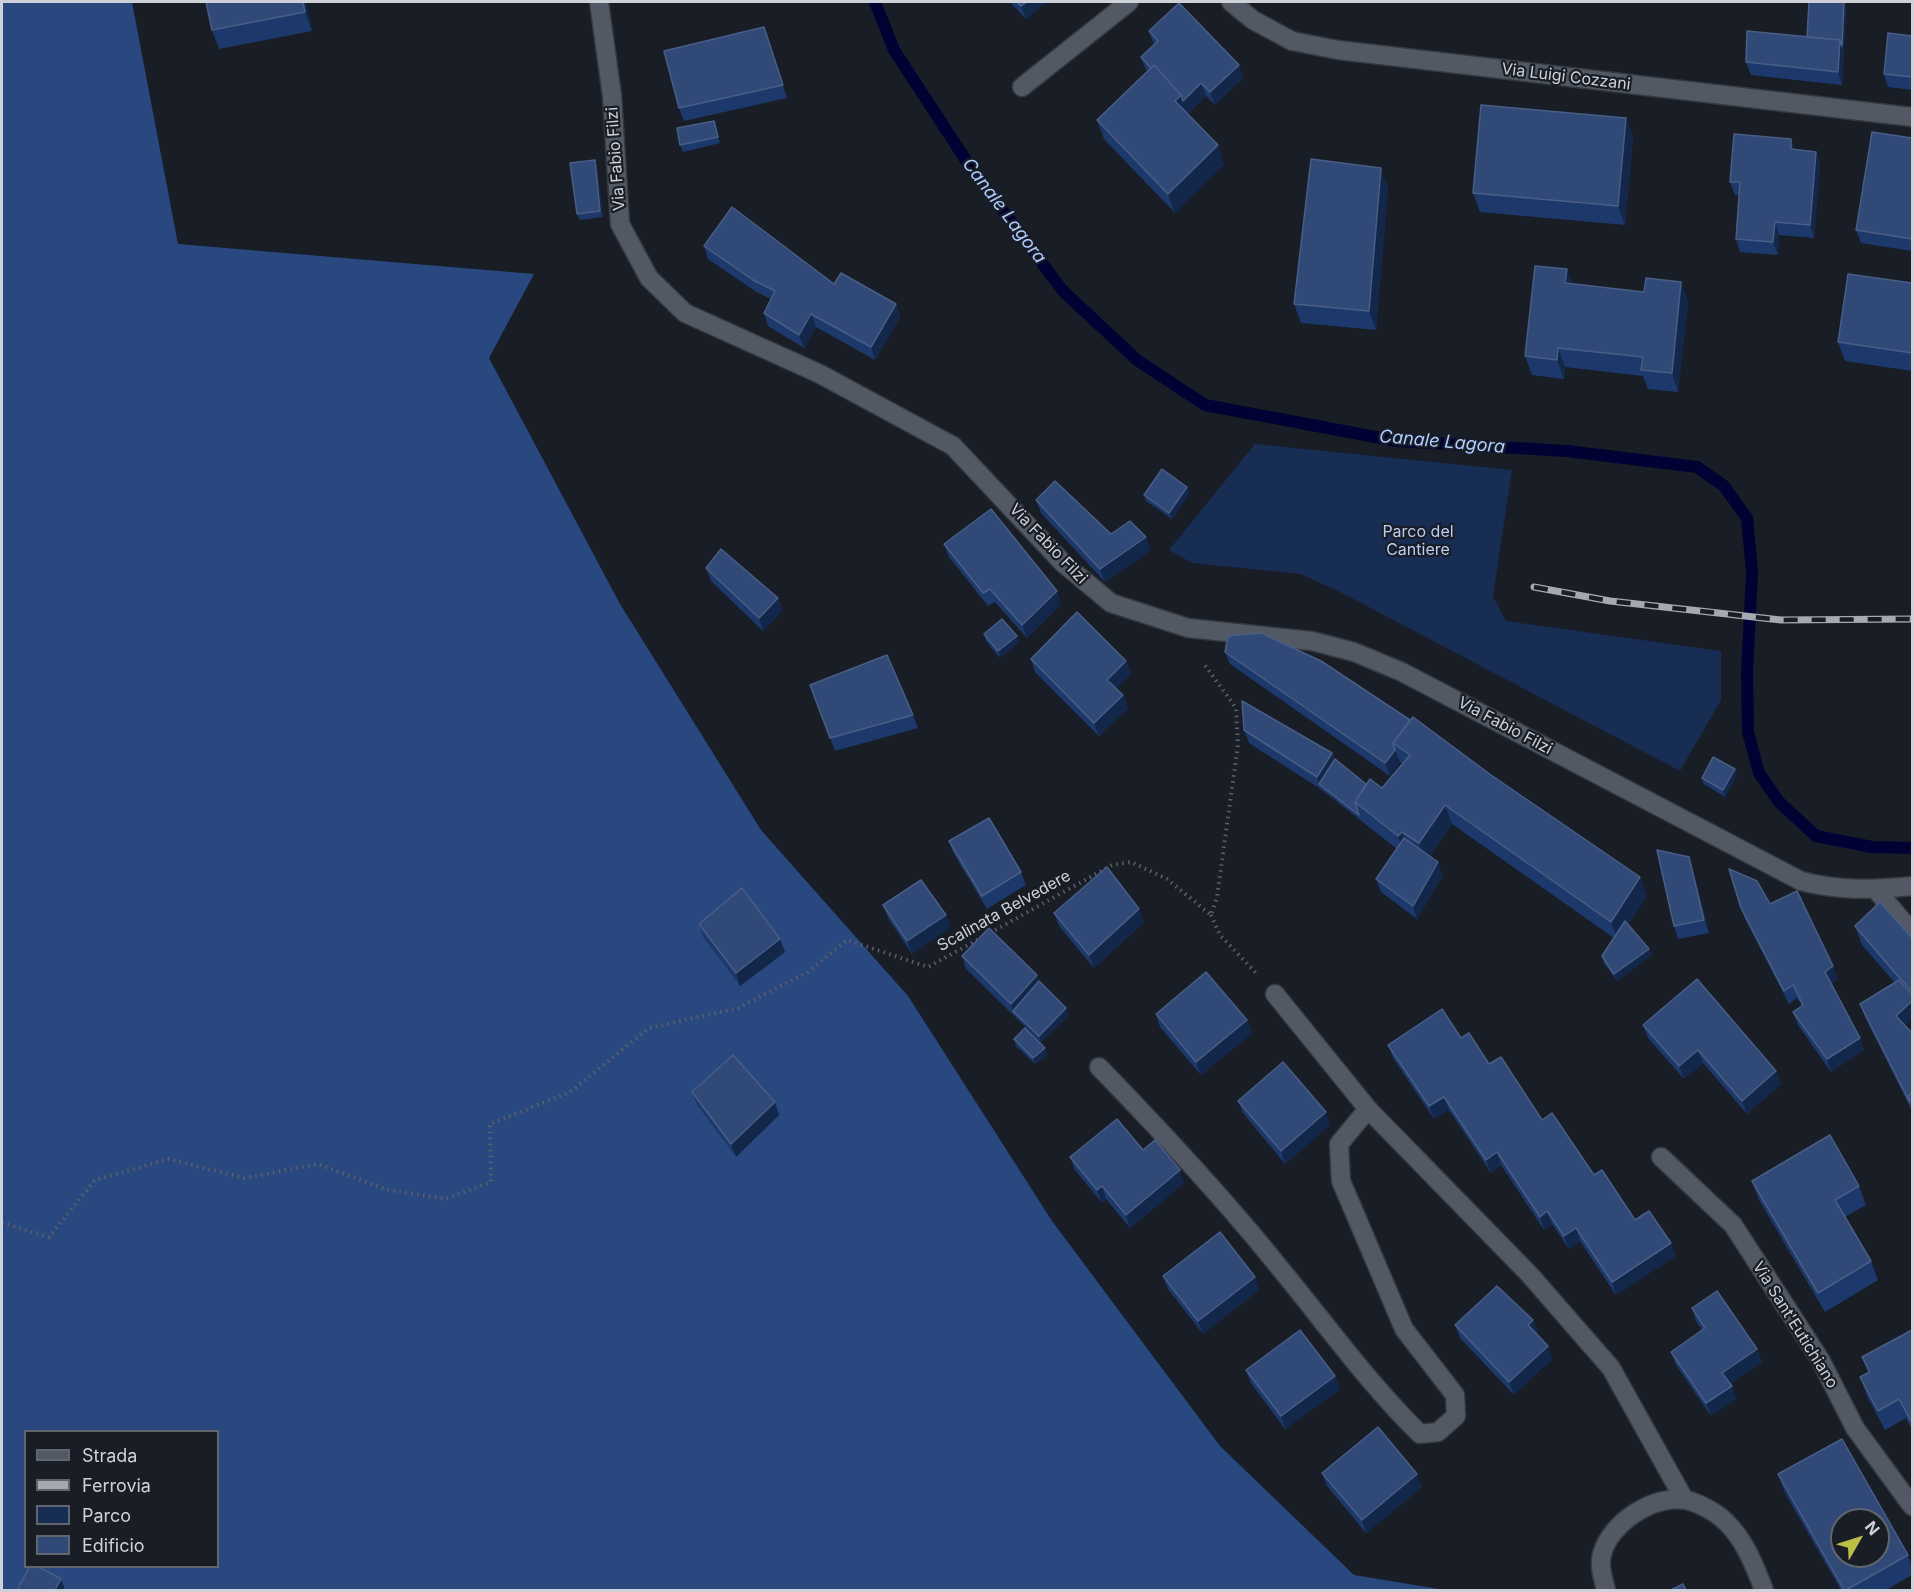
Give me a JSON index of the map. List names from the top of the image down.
{
  "streets": {
    "street": ["Via Luigi Cozzani", "Via Fabio Filzi", "Via Sant'Eutichiano"],
    "path": ["Scalinata Belvedere"]
  },
  "water": ["Canale Lagora"],
  "parks": ["Parco del Cantiere"],
  "legend": [
    "Strada",
    "Ferrovia",
    "Parco",
    "Edificio"
  ],
  "north": "top right"
}
